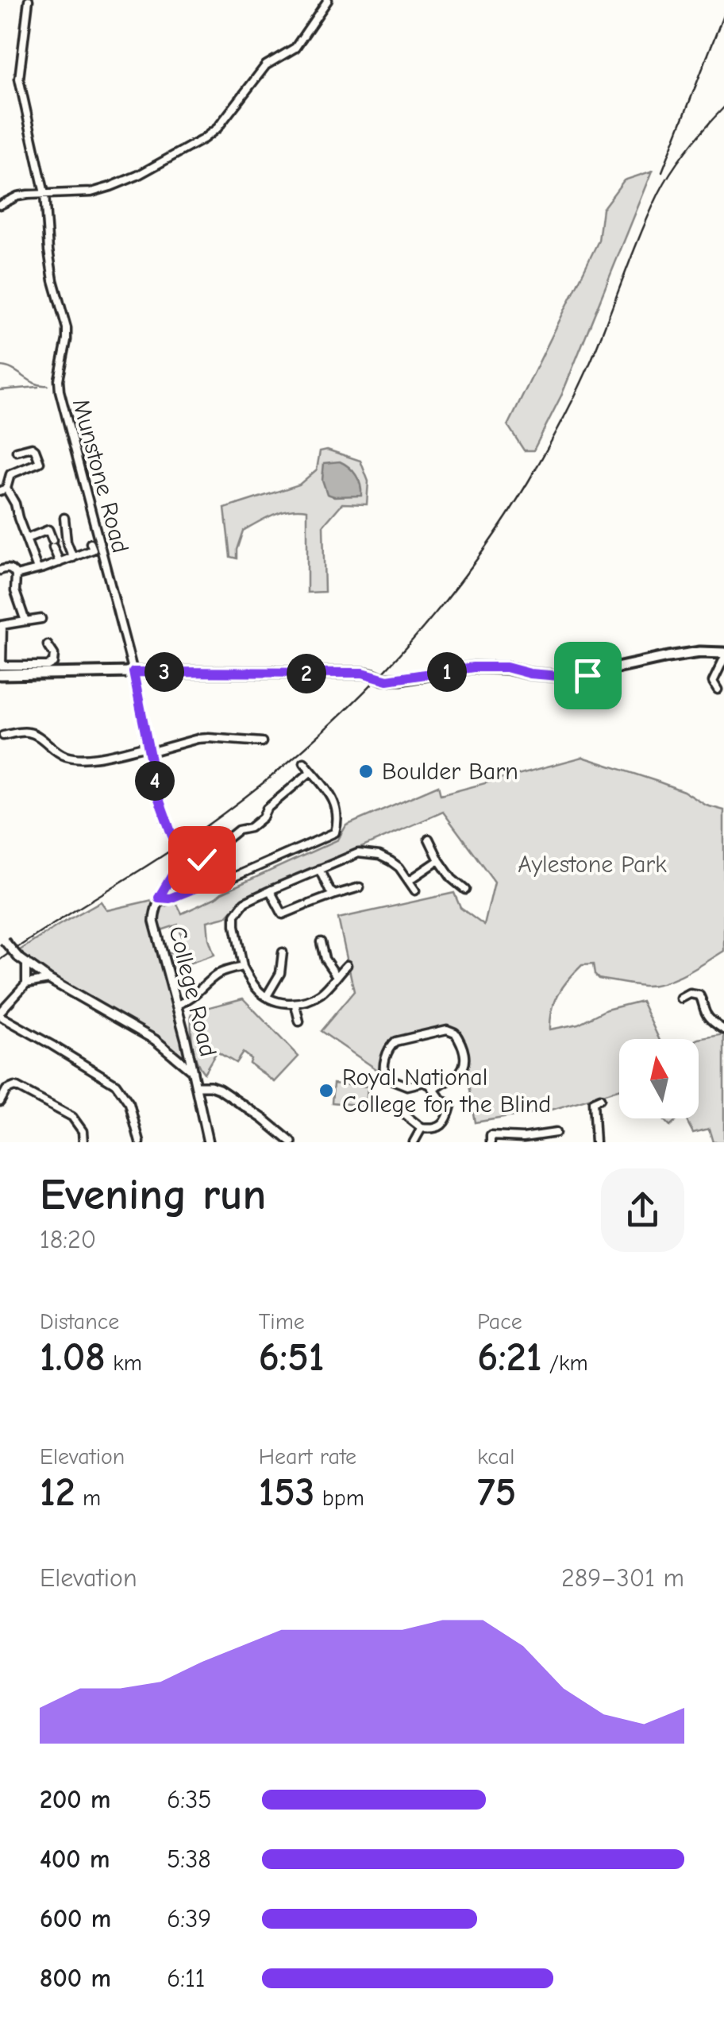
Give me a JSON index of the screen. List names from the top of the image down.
{
  "streets": {
    "street": ["Munstone Road", "College Road"]
  },
  "crossings": [
    ["Munstone Road", "College Road"]
  ],
  "parks": ["Aylestone Park"],
  "places": ["Boulder Barn", "Royal National College for the Blind"],
  "north": "top",
  "page": {
    "pins": [
      "1",
      "3",
      "2",
      "4"
    ],
    "heading": ["Evening run", "18:20"],
    "stats": [
      ["Distance", "1.08 km"],
      ["Time", "6:51"],
      ["Pace", "6:21 /km"],
      ["Elevation", "12 m"],
      ["Heart rate", "153 bpm"],
      ["kcal", "75"]
    ],
    "chart": ["Elevation", "289–301 m"],
    "list": [
      {
        "name": "200 m",
        "note": "6:35"
      },
      {
        "name": "400 m",
        "note": "5:38"
      },
      {
        "name": "600 m",
        "note": "6:39"
      },
      {
        "name": "800 m",
        "note": "6:11"
      }
    ]
  }
}
